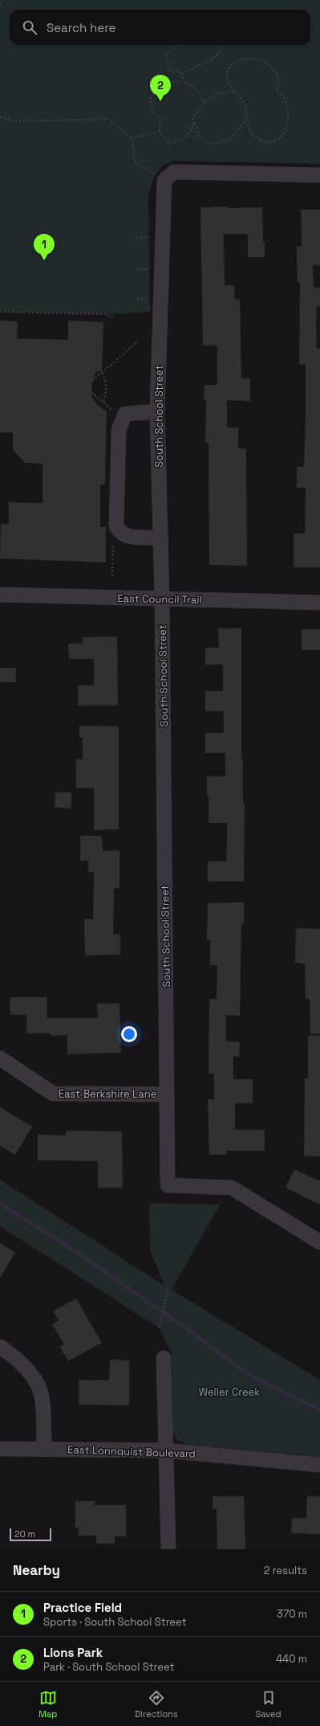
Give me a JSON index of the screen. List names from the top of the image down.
{
  "streets": {
    "street": [
      "South School Street",
      "East Council Trail",
      "East Berkshire Lane",
      "East Lonnquist Boulevard"
    ]
  },
  "crossings": [
    ["South School Street", "East Council Trail"],
    ["South School Street", "East Berkshire Lane"]
  ],
  "parks": ["Weller Creek"],
  "scale_bar": "20 m",
  "page": {
    "search": "Search here",
    "pins": ["2", "1"],
    "scale": "20 m",
    "heading": ["Nearby", "2 results"],
    "list": [
      {
        "mark": "1",
        "name": "Practice Field",
        "note": "Sports · South School Street",
        "value": "370 m"
      },
      {
        "mark": "2",
        "name": "Lions Park",
        "note": "Park · South School Street",
        "value": "440 m"
      }
    ],
    "nav": ["Map", "Directions", "Saved"]
  }
}
